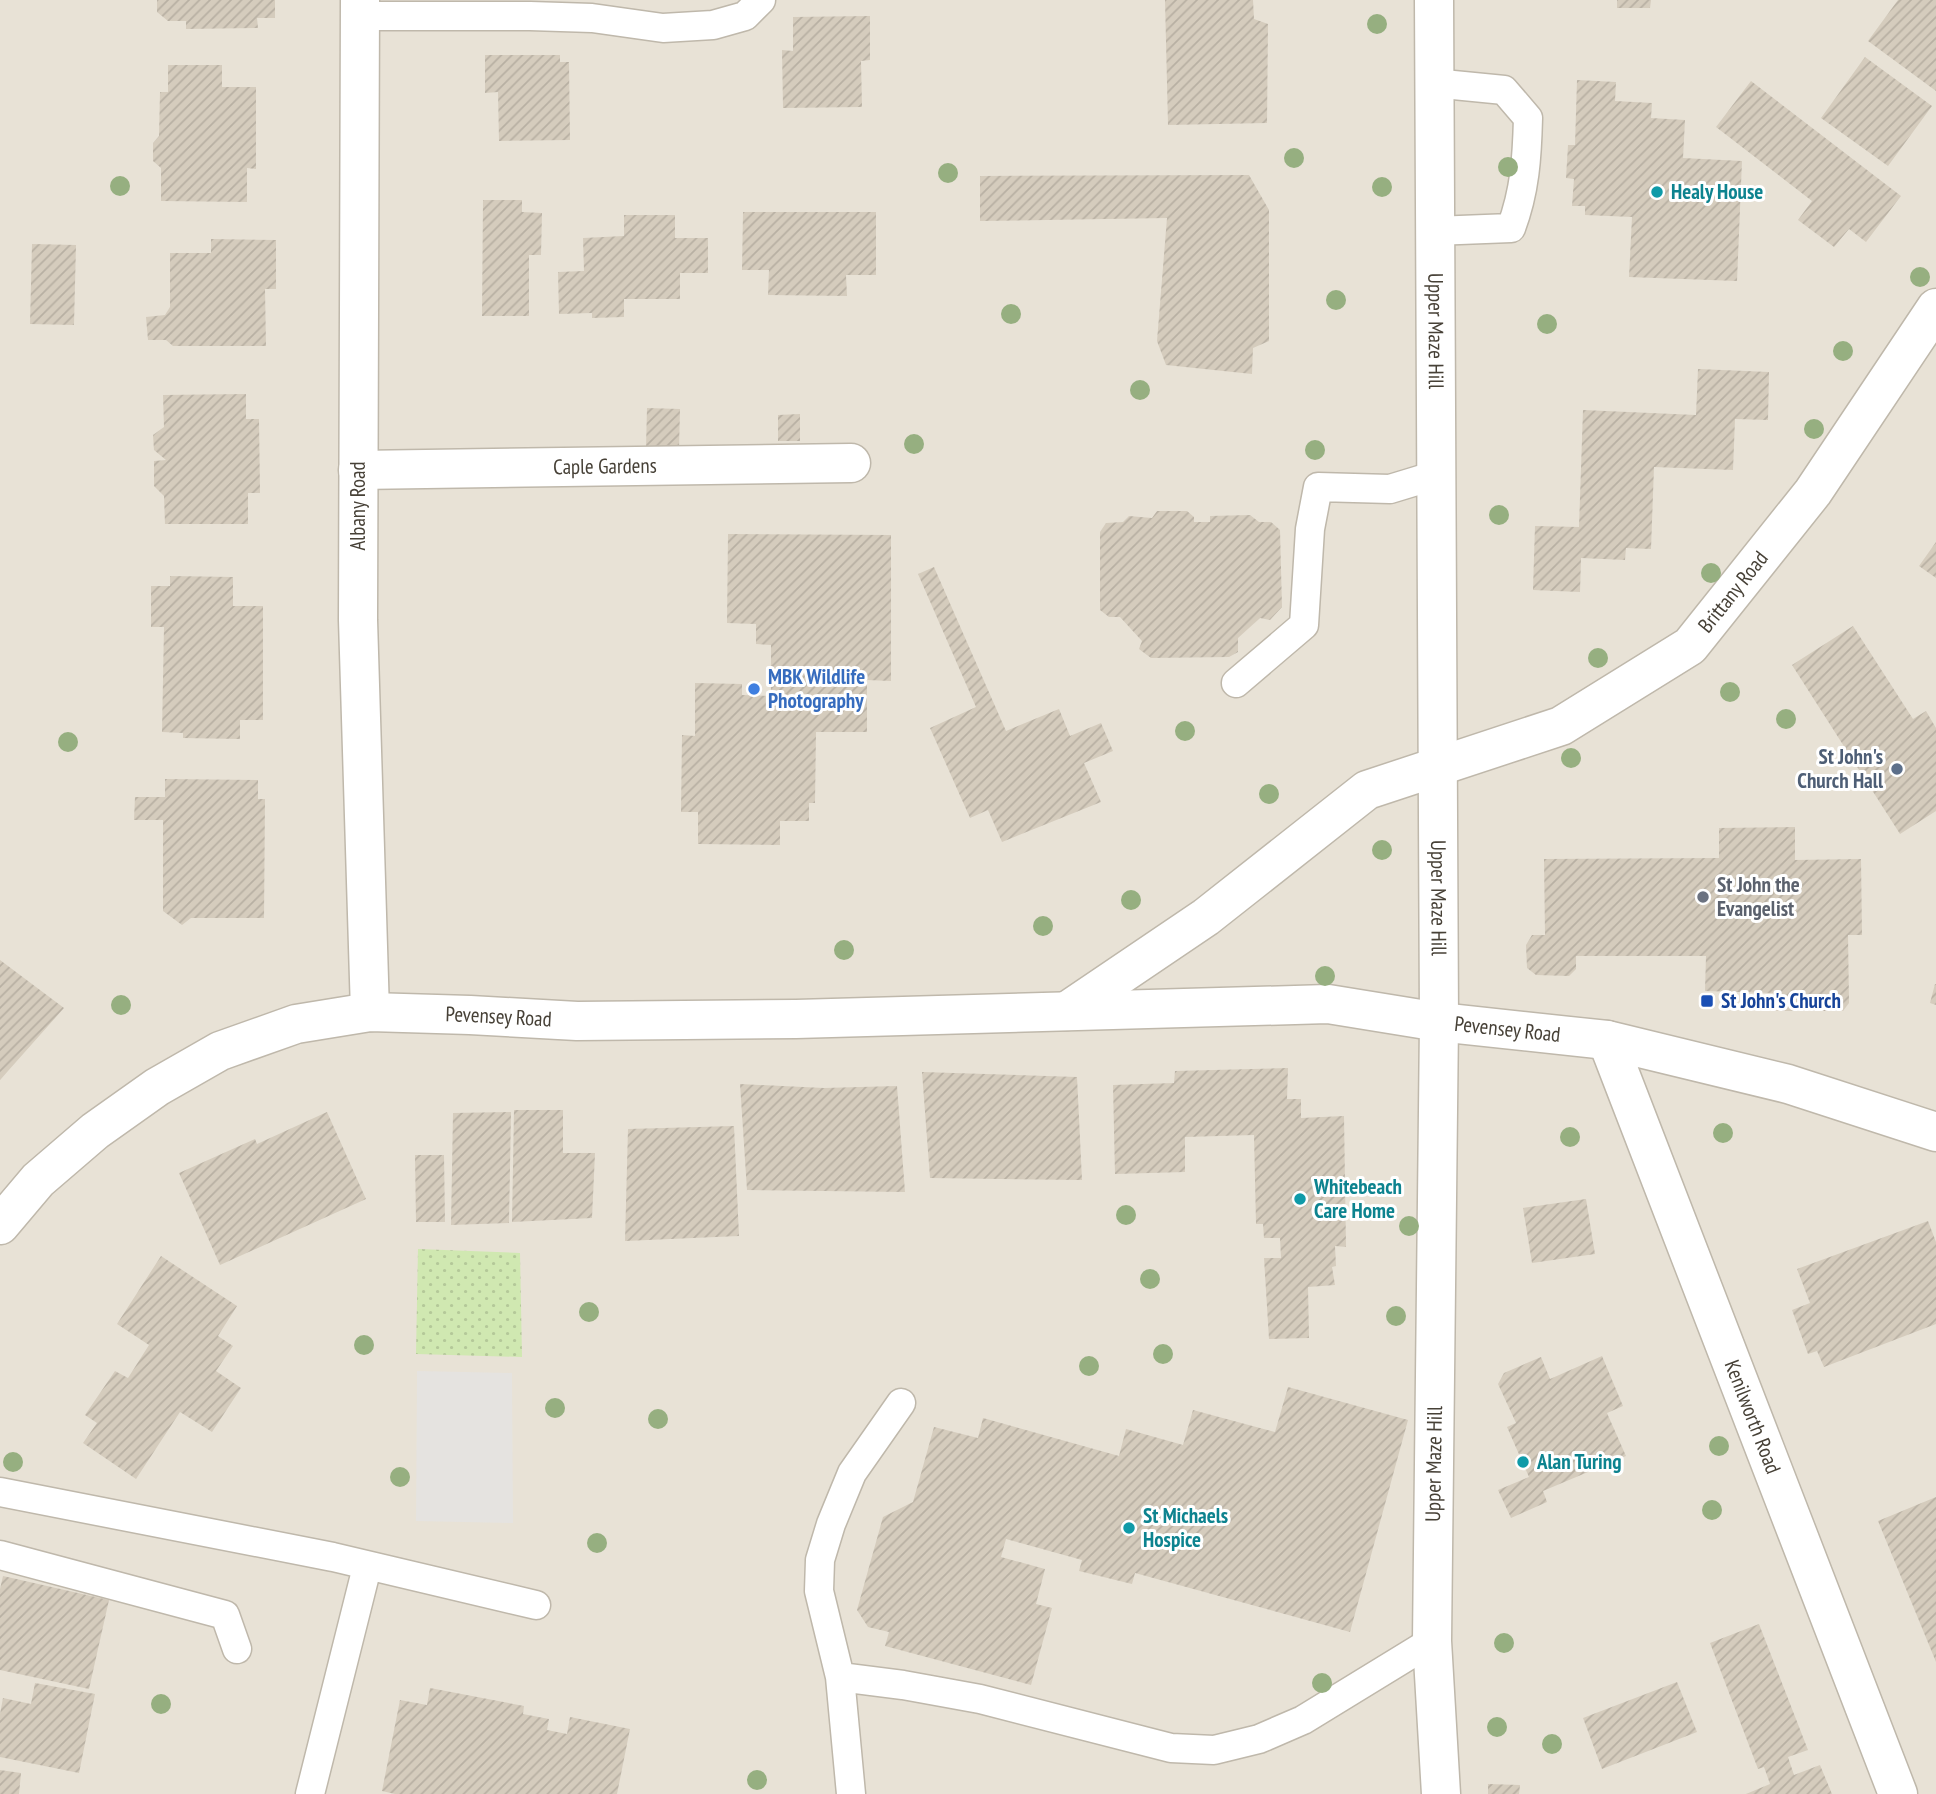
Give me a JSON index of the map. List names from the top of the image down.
{
  "streets": {
    "street": [
      "Upper Maze Hill",
      "Caple Gardens",
      "Albany Road",
      "Brittany Road",
      "Pevensey Road",
      "Kenilworth Road"
    ]
  },
  "crossings": [
    ["Upper Maze Hill", "Brittany Road"],
    ["Upper Maze Hill", "Pevensey Road"],
    ["Caple Gardens", "Albany Road"],
    ["Albany Road", "Pevensey Road"],
    ["Pevensey Road", "Kenilworth Road"]
  ],
  "places": {
    "other": [
      "Healy House",
      "MBK Wildlife Photography",
      "St John's Church Hall",
      "St John the Evangelist",
      "Whitebeach Care Home",
      "Alan Turing",
      "St Michaels Hospice"
    ],
    "transit": ["St John's Church"]
  }
}
